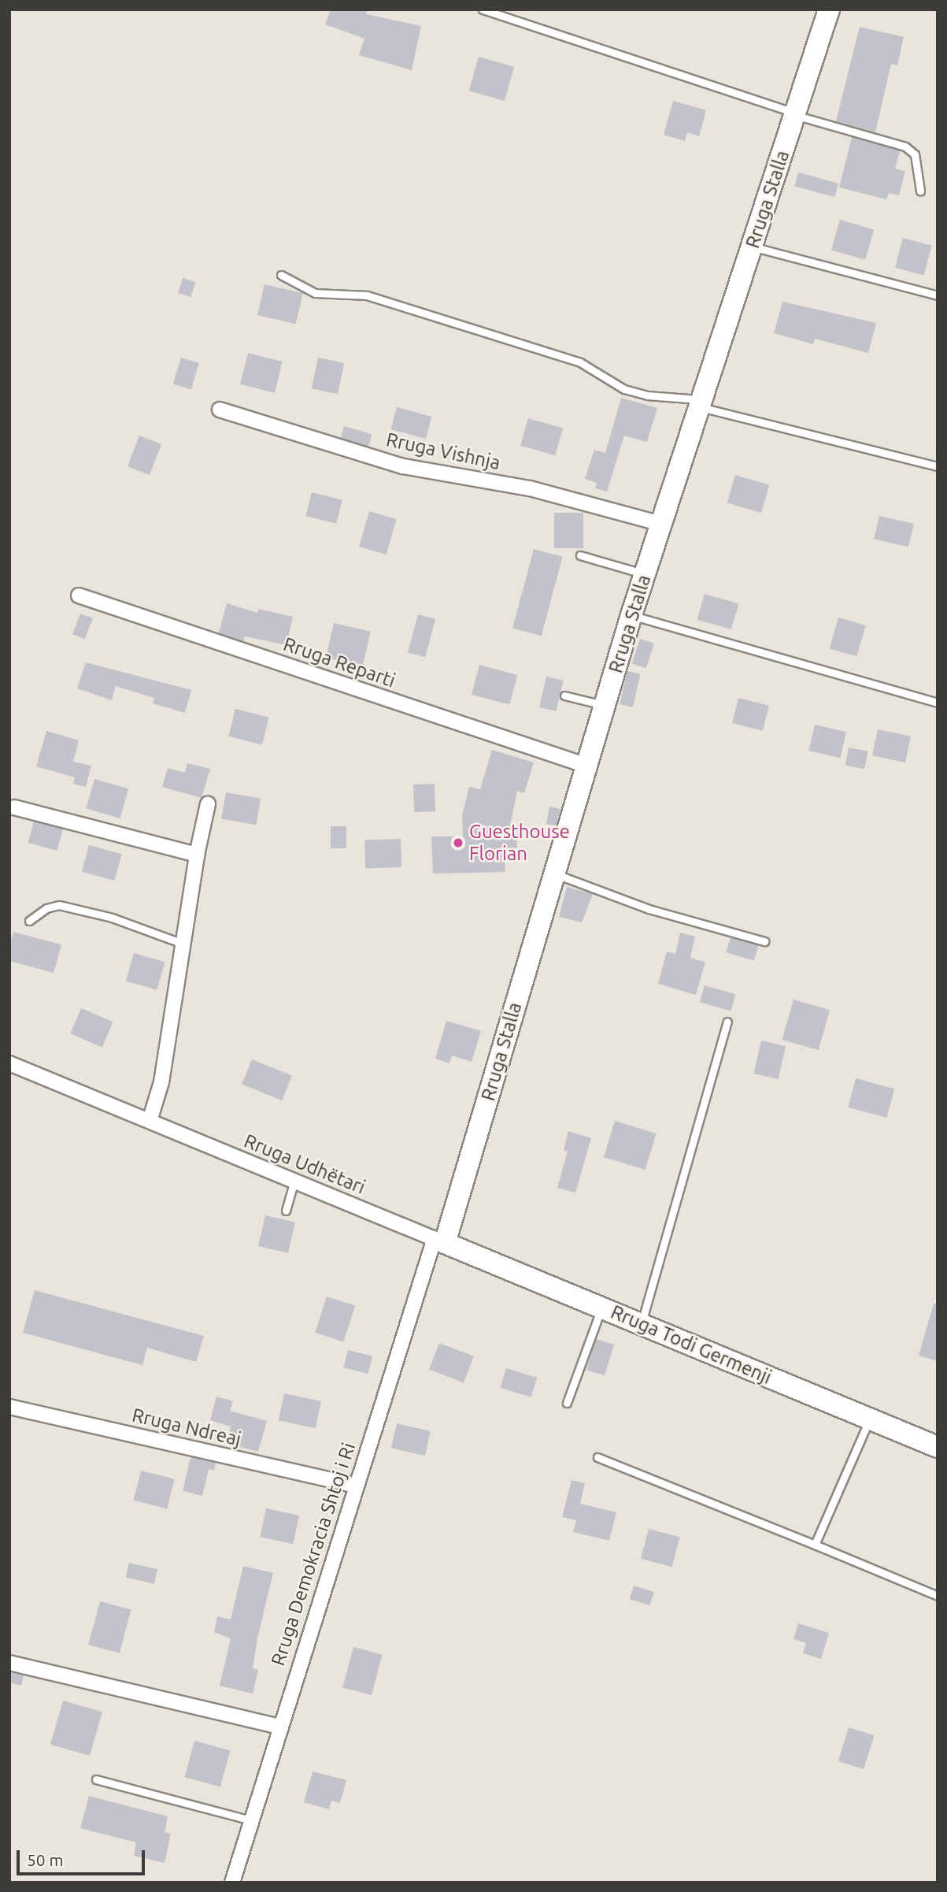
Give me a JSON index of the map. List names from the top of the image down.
{
  "streets": {
    "street": [
      "Rruga Stalla",
      "Rruga Vishnja",
      "Rruga Reparti",
      "Rruga Udhëtari",
      "Rruga Todi Germenji",
      "Rruga Ndreaj",
      "Rruga Demokracia Shtoj i Ri"
    ]
  },
  "crossings": [
    ["Rruga Stalla", "Rruga Vishnja"],
    ["Rruga Stalla", "Rruga Reparti"],
    ["Rruga Stalla", "Rruga Udhëtari"],
    ["Rruga Stalla", "Rruga Todi Germenji"],
    ["Rruga Stalla", "Rruga Demokracia Shtoj i Ri"],
    ["Rruga Udhëtari", "Rruga Todi Germenji"],
    ["Rruga Udhëtari", "Rruga Demokracia Shtoj i Ri"],
    ["Rruga Todi Germenji", "Rruga Demokracia Shtoj i Ri"],
    ["Rruga Ndreaj", "Rruga Demokracia Shtoj i Ri"]
  ],
  "places": ["Guesthouse Florian"],
  "scale_bar": "50 m"
}
